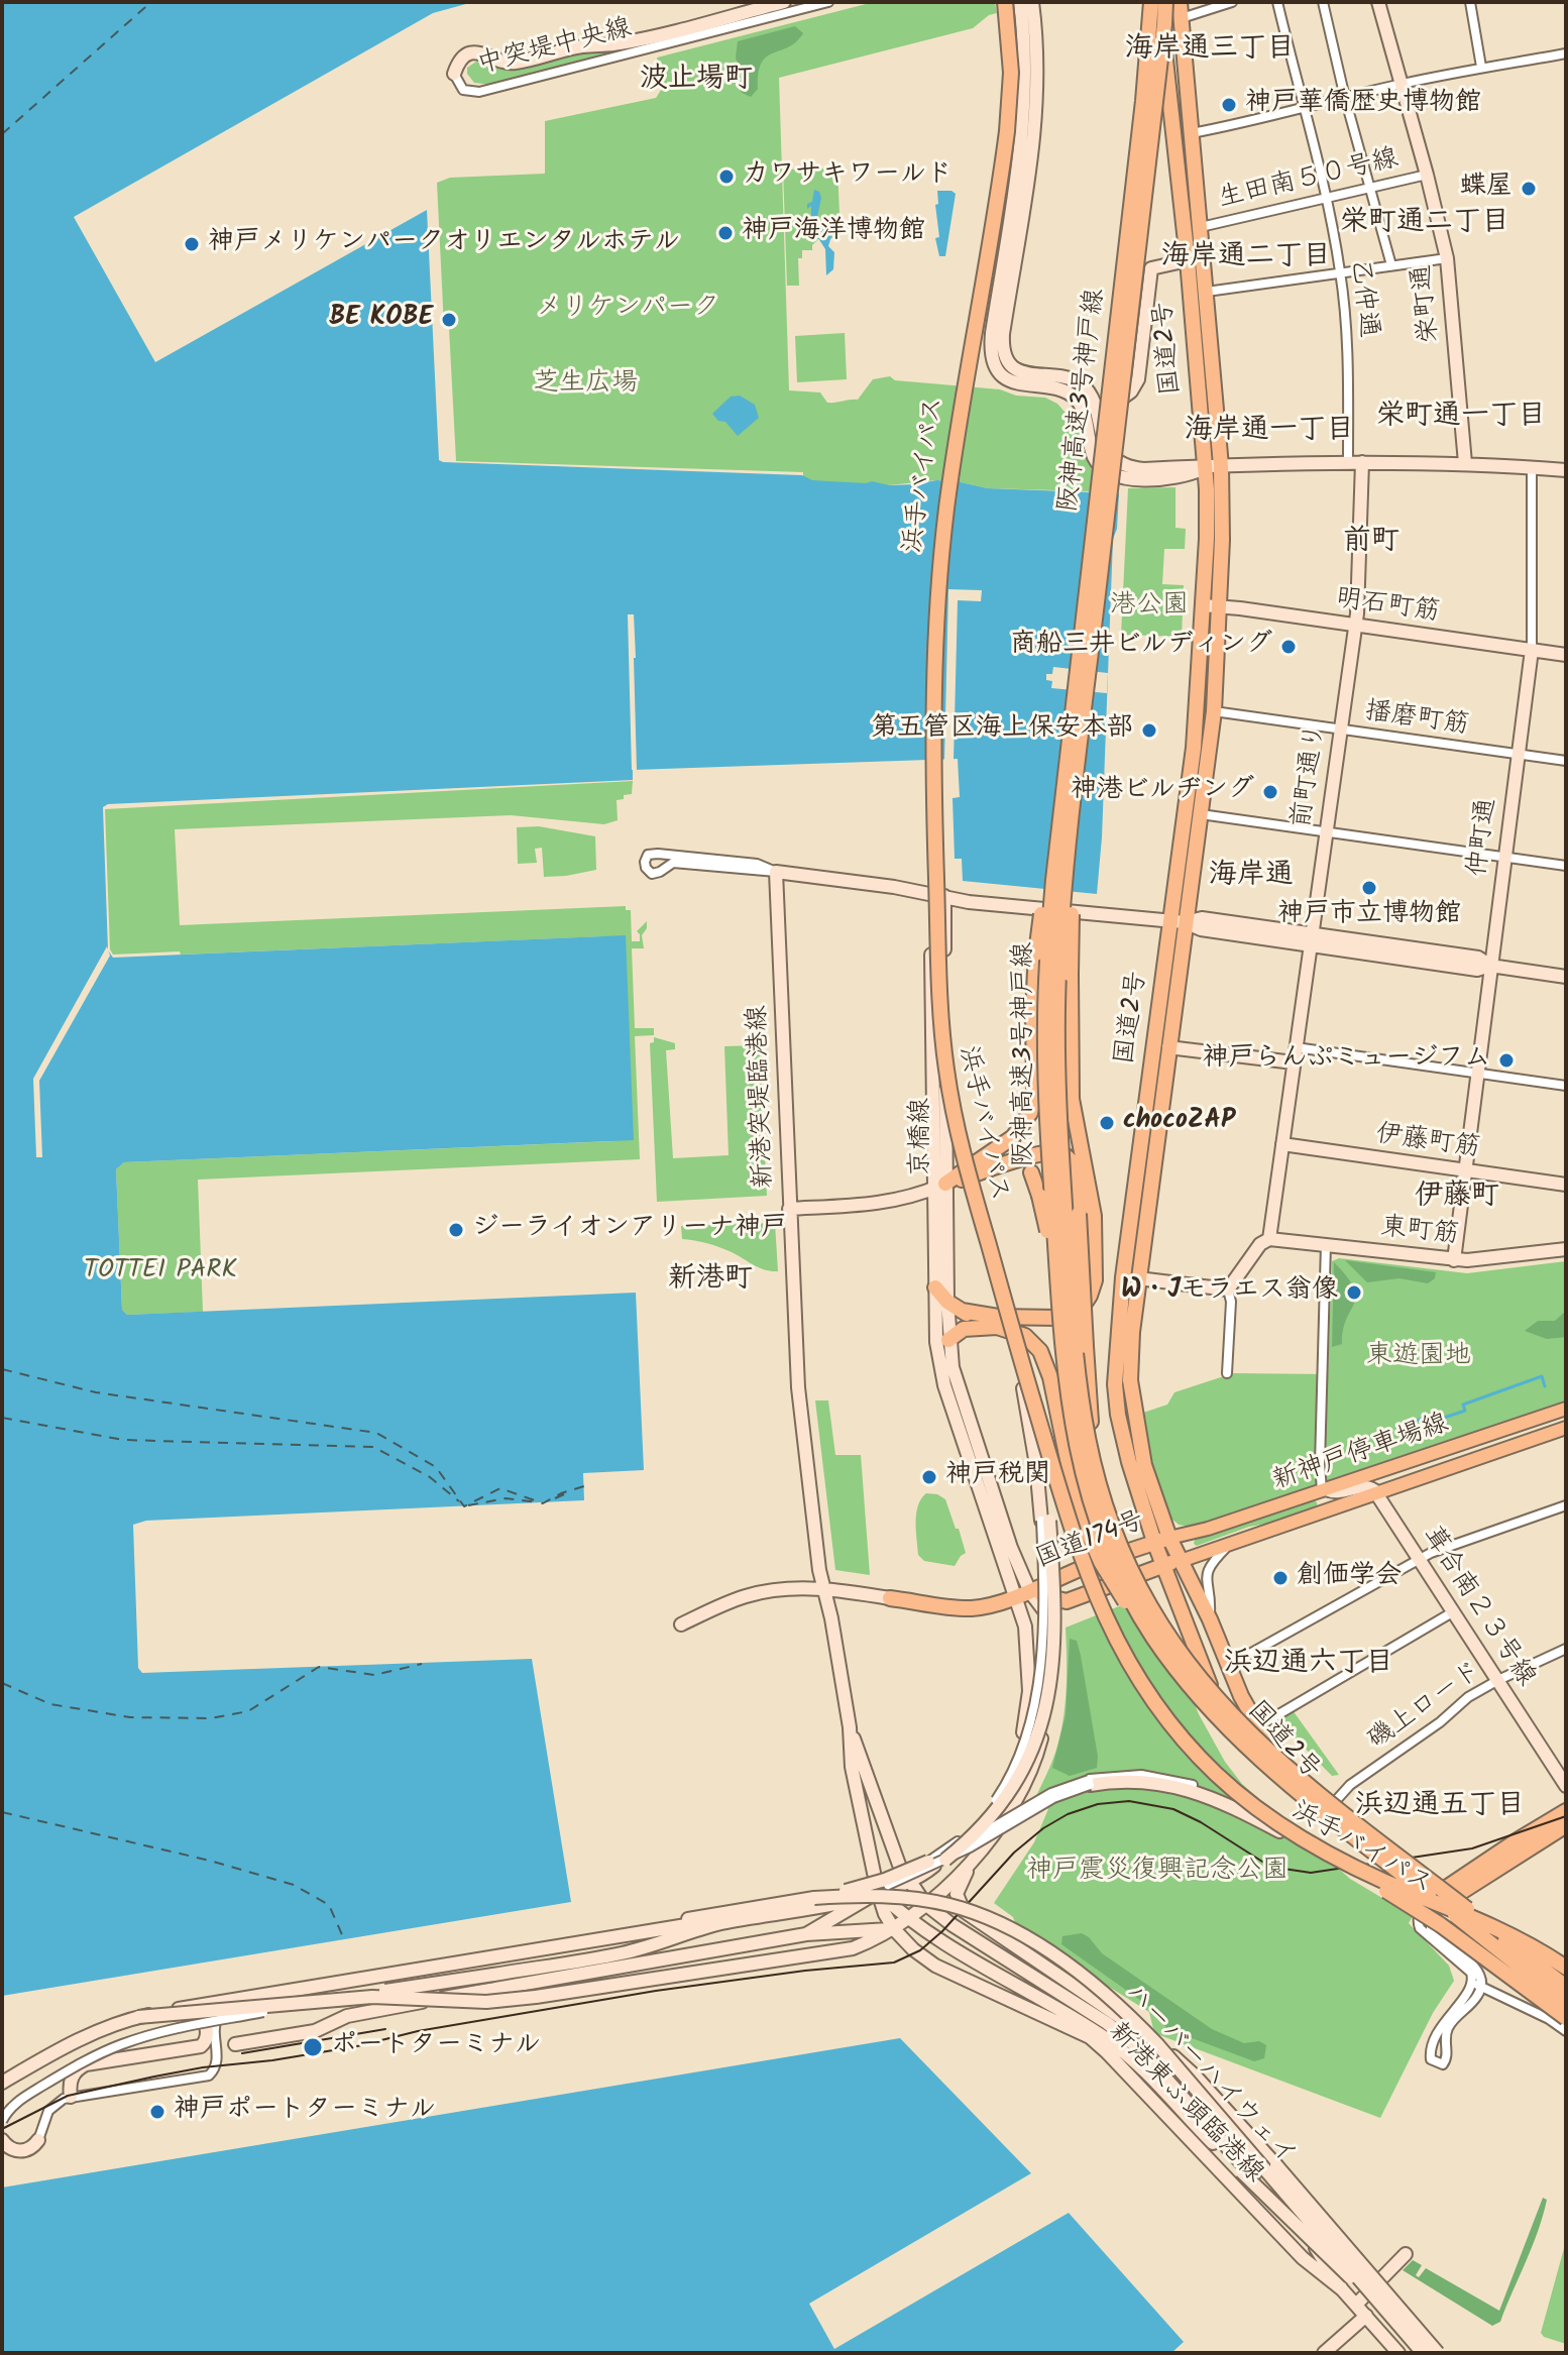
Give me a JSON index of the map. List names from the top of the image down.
{
  "streets": {
    "highway": [
      "国道2号",
      "阪神高速3号神戸線",
      "浜手バイパス",
      "国道174号"
    ],
    "main road": ["新神戸停車場線"],
    "street": [
      "中突堤中央線",
      "生田南５０号線",
      "乙仲通",
      "栄町通",
      "明石町筋",
      "播磨町筋",
      "前町通り",
      "仲町通",
      "新港突堤臨港線",
      "京橋線",
      "伊藤町筋",
      "東町筋",
      "葺合南２３号線",
      "磯上ロード",
      "ハーバーハイウェイ",
      "新港東ふ頭臨港線"
    ]
  },
  "crossings": [
    ["生田南５０号線", "乙仲通"],
    ["生田南５０号線", "栄町通"],
    ["生田南５０号線", "国道2号"],
    ["国道2号", "阪神高速3号神戸線"],
    ["国道2号", "明石町筋"],
    ["国道2号", "播磨町筋"],
    ["国道2号", "新神戸停車場線"],
    ["国道2号", "国道174号"],
    ["国道2号", "磯上ロード"],
    ["明石町筋", "前町通り"],
    ["明石町筋", "仲町通"],
    ["播磨町筋", "前町通り"],
    ["播磨町筋", "仲町通"],
    ["前町通り", "伊藤町筋"],
    ["前町通り", "東町筋"],
    ["仲町通", "伊藤町筋"],
    ["仲町通", "東町筋"],
    ["新港突堤臨港線", "京橋線"],
    ["新港突堤臨港線", "新港東ふ頭臨港線"],
    ["京橋線", "国道174号"],
    ["新神戸停車場線", "国道174号"],
    ["新神戸停車場線", "葺合南２３号線"],
    ["葺合南２３号線", "磯上ロード"]
  ],
  "districts": [
    "海岸通三丁目",
    "波止場町",
    "栄町通二丁目",
    "海岸通二丁目",
    "栄町通一丁目",
    "海岸通一丁目",
    "前町",
    "海岸通",
    "伊藤町",
    "新港町",
    "浜辺通六丁目",
    "浜辺通五丁目"
  ],
  "parks": [
    "メリケンパーク",
    "芝生広場",
    "港公園",
    "TOTTEI PARK",
    "東遊園地",
    "神戸震災復興記念公園"
  ],
  "places": [
    "神戸華僑歴史博物館",
    "カワサキワールド",
    "蝶屋",
    "神戸海洋博物館",
    "神戸メリケンパークオリエンタルホテル",
    "BE KOBE",
    "商船三井ビルディング",
    "第五管区海上保安本部",
    "神港ビルヂング",
    "神戸市立博物館",
    "神戸らんぷミュージフム",
    "chocoZAP",
    "ジーライオンアリーナ神戸",
    "W・Jモラエス翁像",
    "神戸税関",
    "創価学会",
    "ポートターミナル",
    "神戸ポートターミナル"
  ]
}
